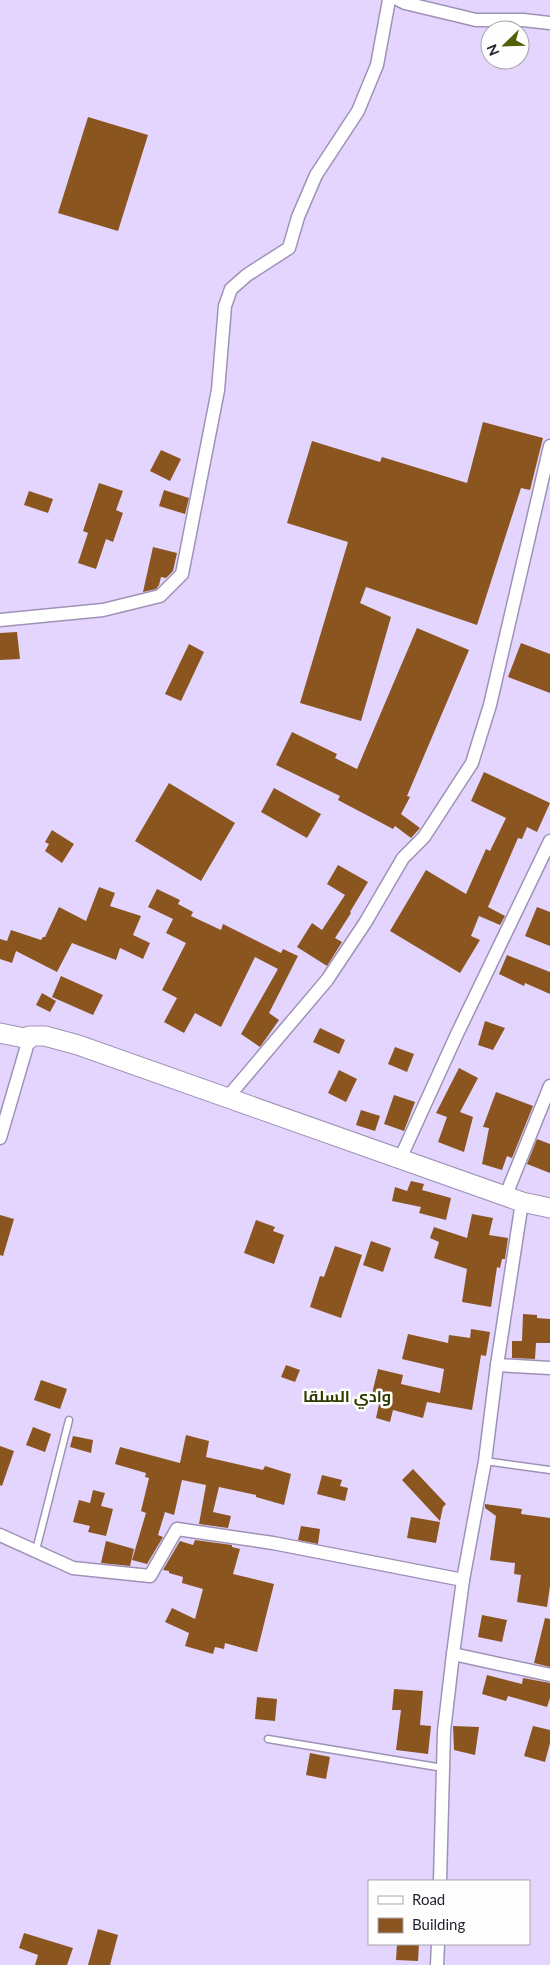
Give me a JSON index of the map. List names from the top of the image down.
{
  "districts": ["وادي السلقا"],
  "legend": ["Road", "Building"],
  "north": "bottom left"
}
